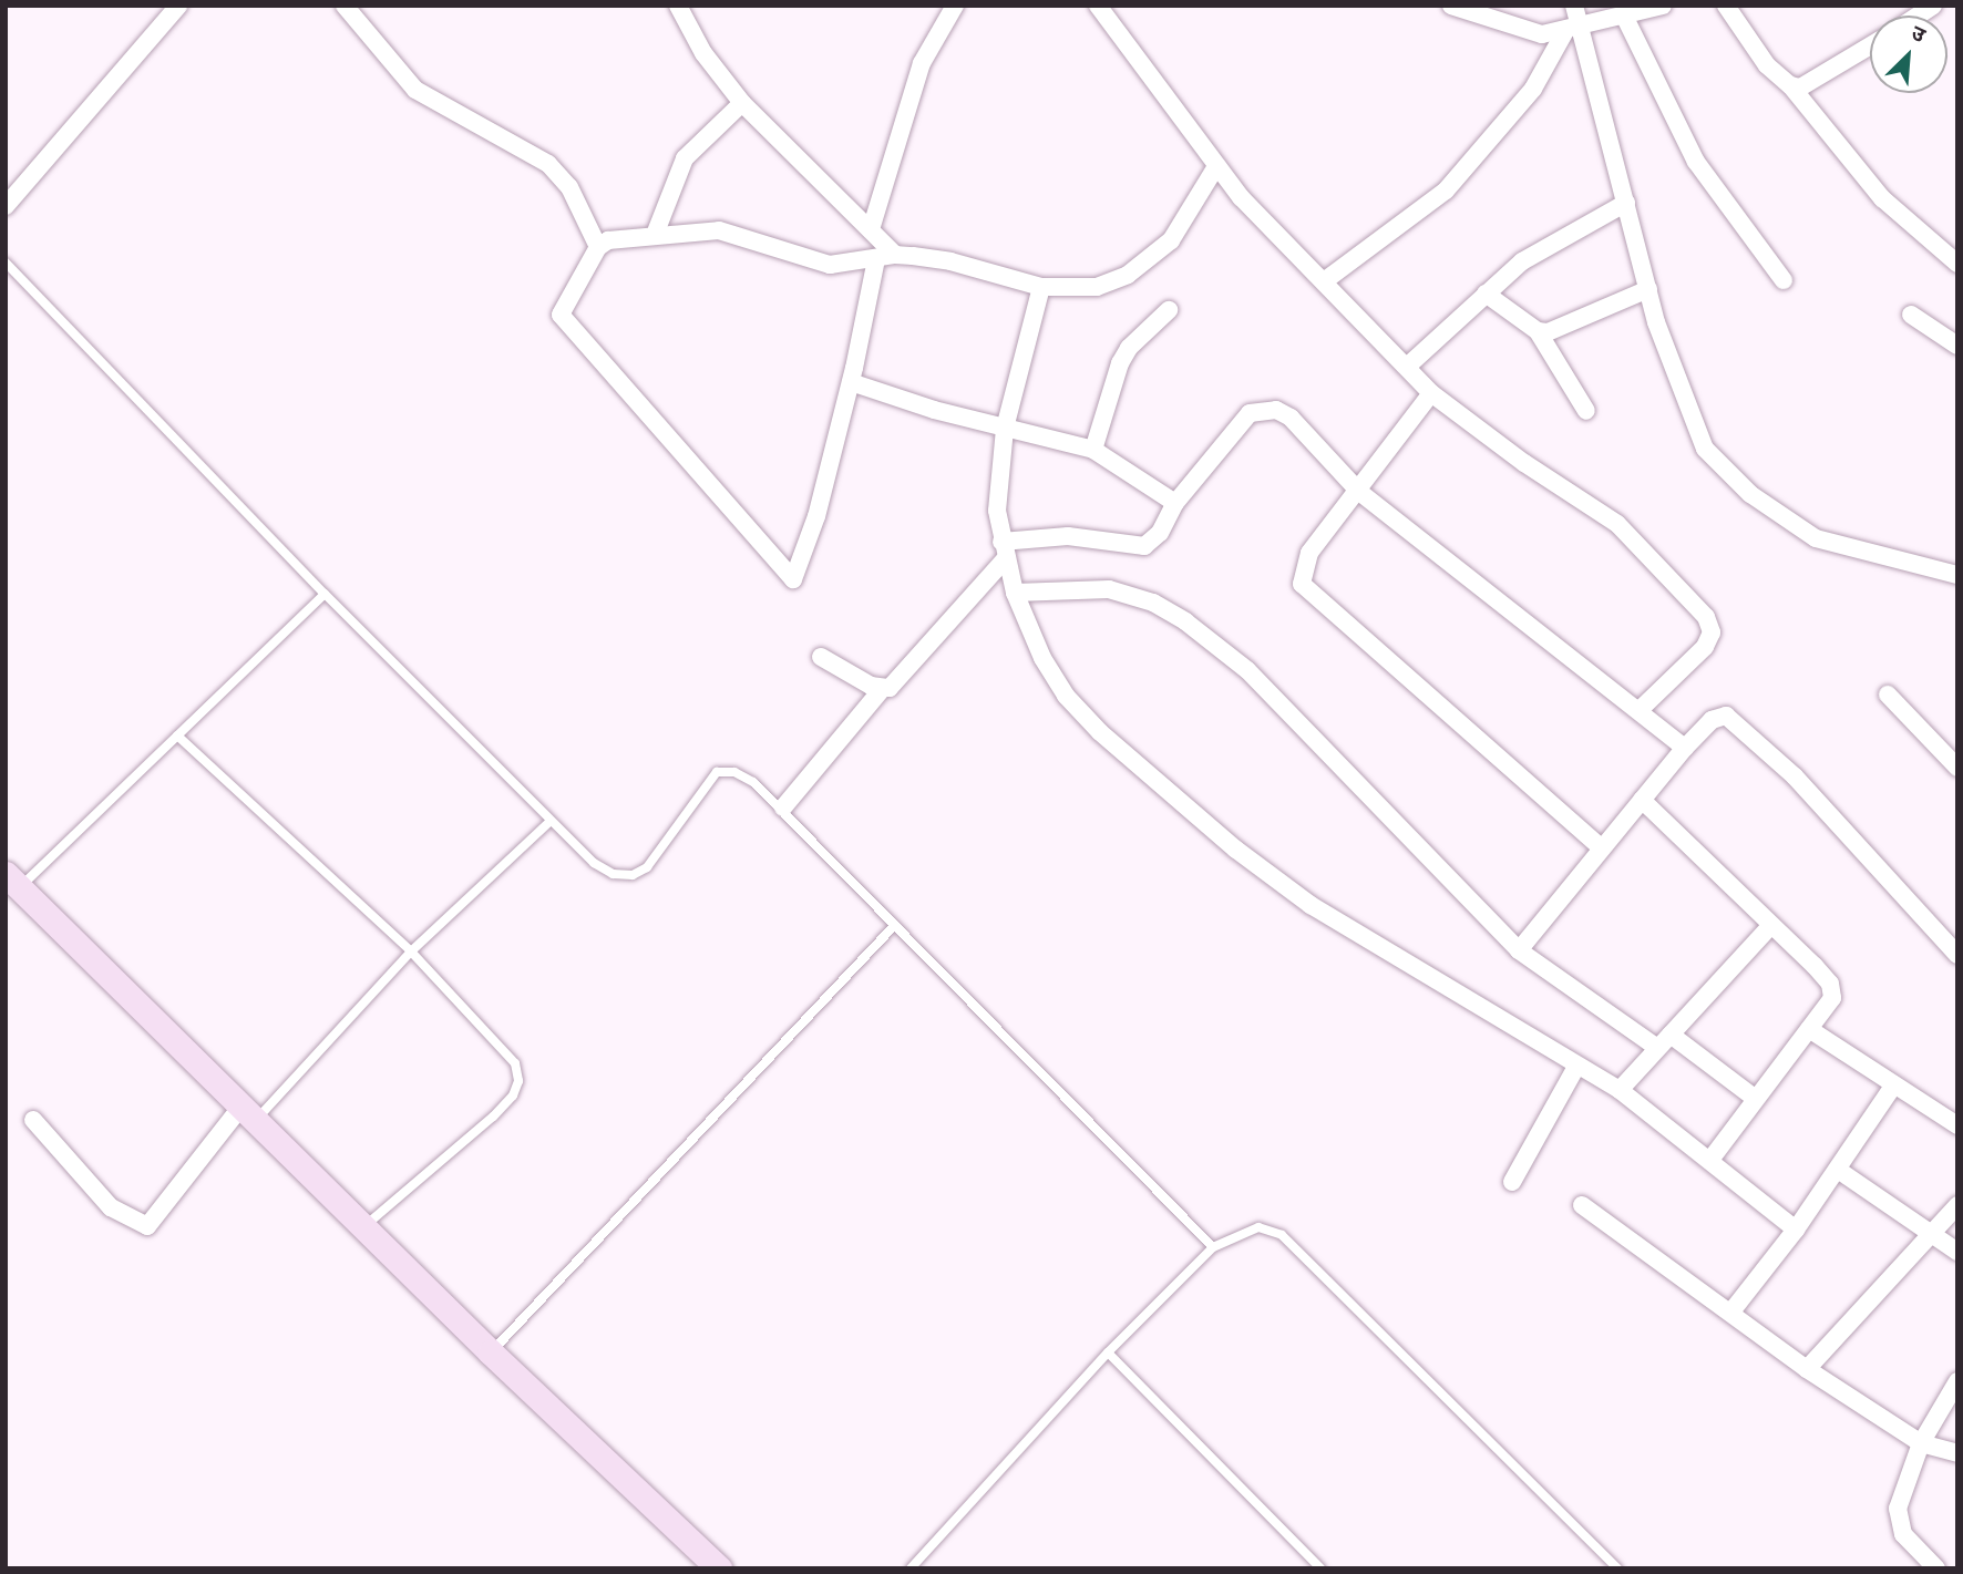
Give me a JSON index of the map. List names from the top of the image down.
{
  "north": "top right"
}
